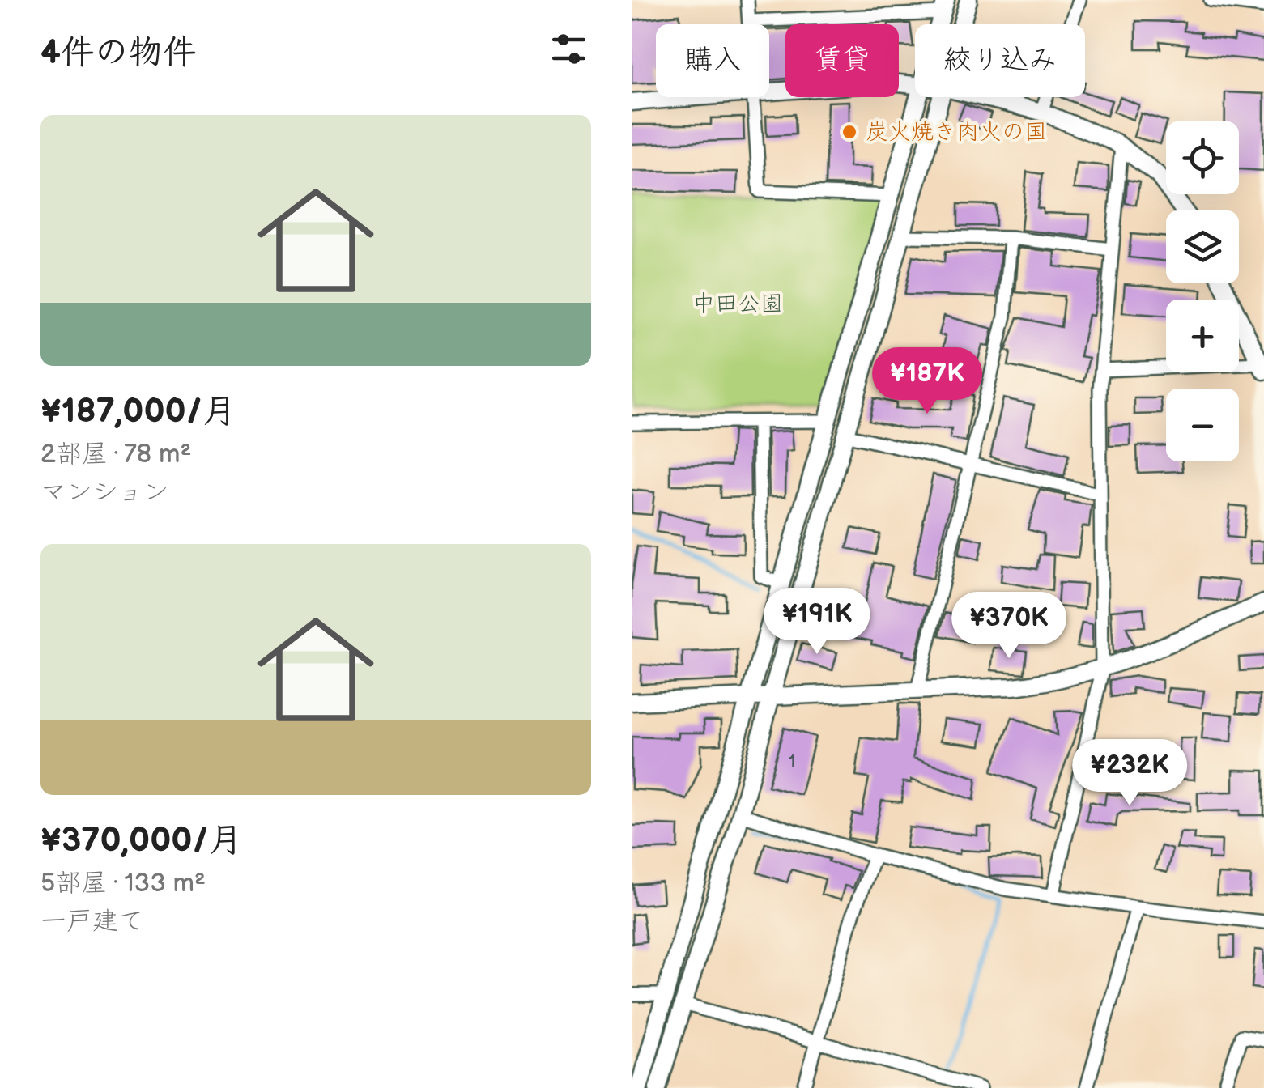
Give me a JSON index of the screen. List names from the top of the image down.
{
  "parks": ["中田公園"],
  "places": ["炭火焼き肉火の国"],
  "house_numbers": ["1"],
  "page": {
    "heading": "4件の物件",
    "chip": ["購入", "賃貸", "絞り込み"],
    "list": [
      {
        "name": "¥187,000/月",
        "note": "2部屋 · 78 m² · マンション"
      },
      {
        "name": "¥370,000/月",
        "note": "5部屋 · 133 m² · 一戸建て"
      }
    ],
    "map_buttons": ["+", "−"],
    "price": [
      "¥187K",
      "¥191K",
      "¥370K",
      "¥232K"
    ]
  }
}
